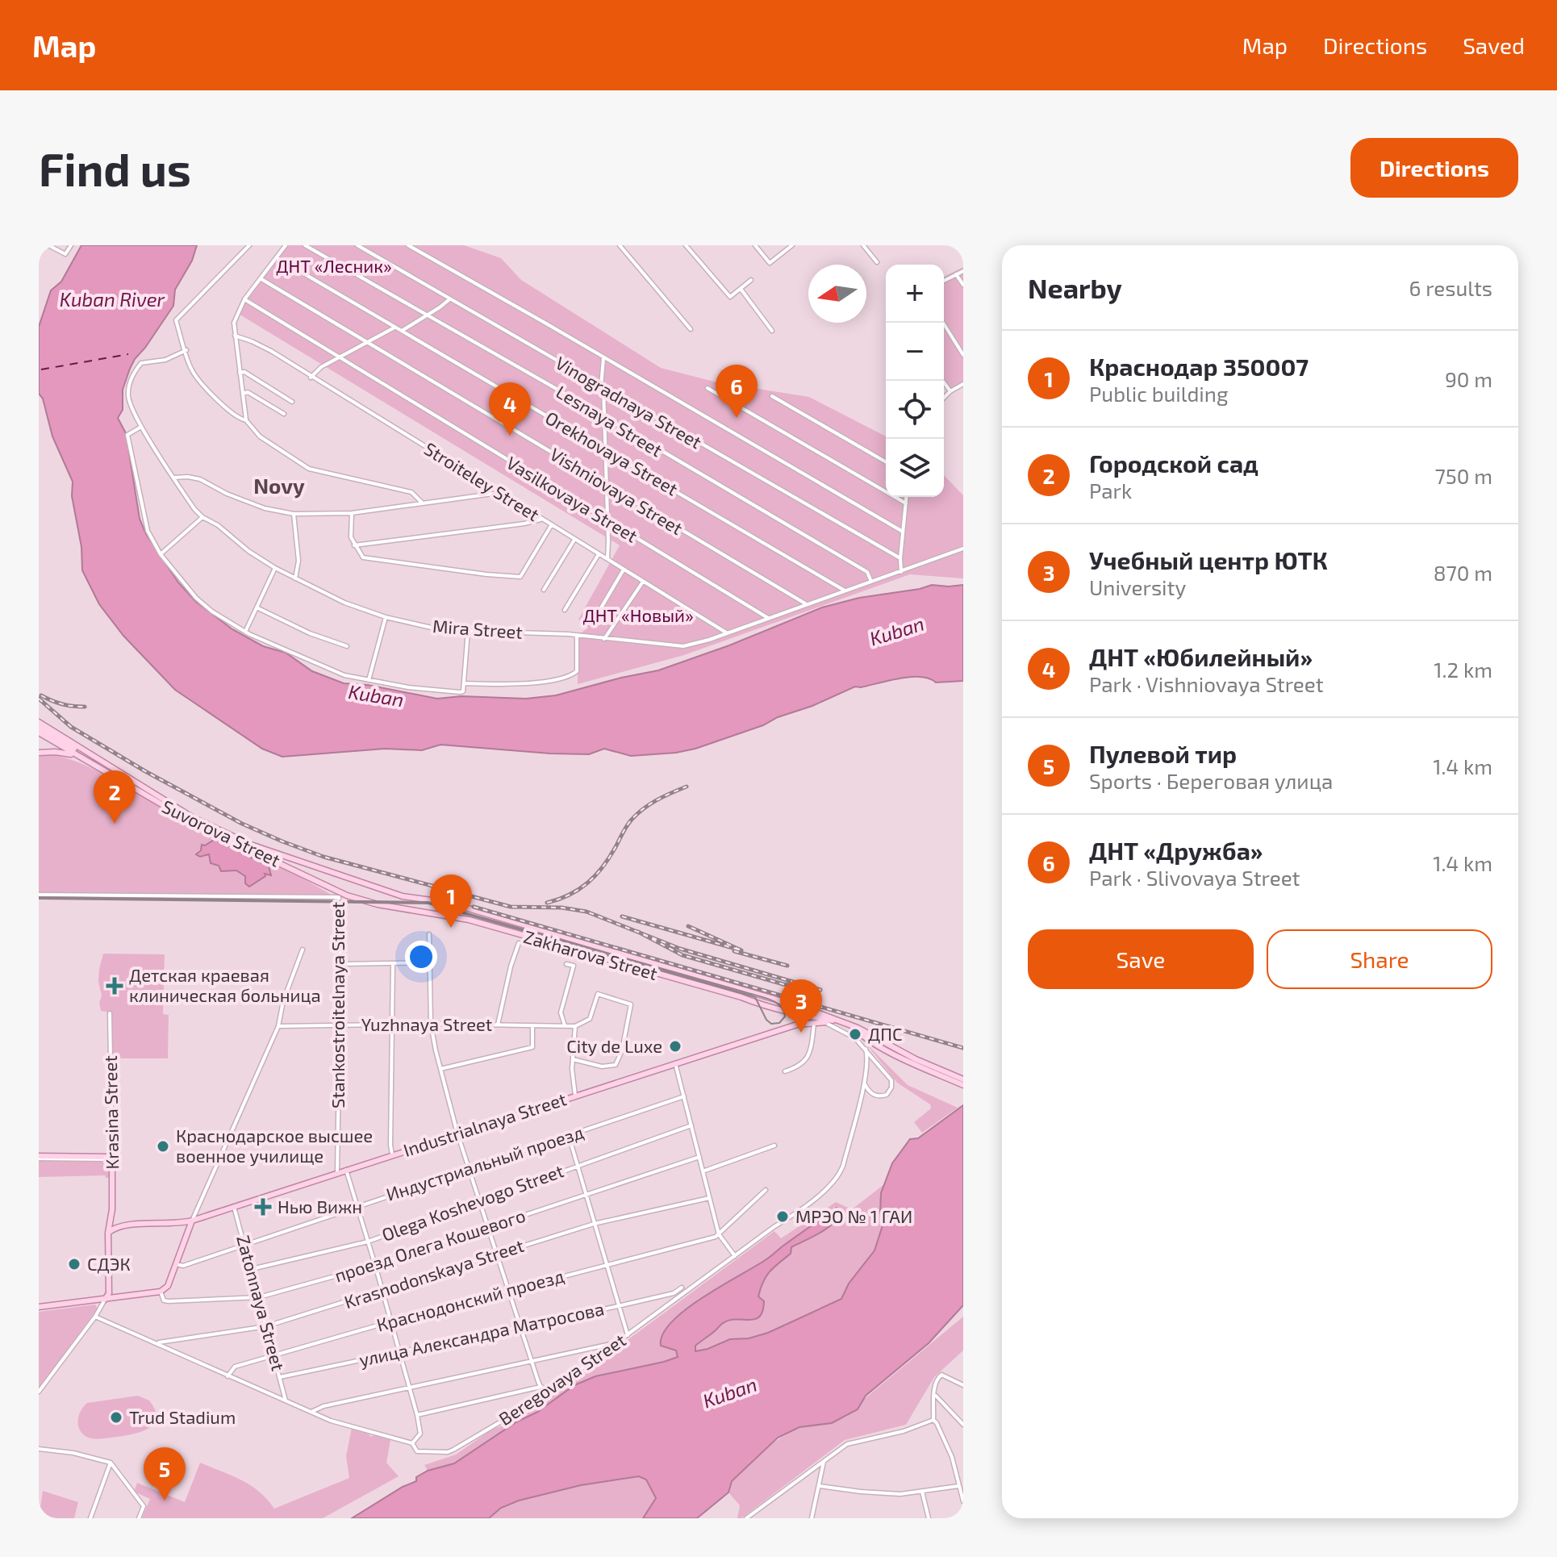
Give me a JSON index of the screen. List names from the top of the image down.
{
  "streets": {
    "main road": [
      "Suvorova Street",
      "Zakharova Street",
      "Stankostroitelnaya Street",
      "Krasina Street",
      "Industrialnaya Street"
    ],
    "street": [
      "Vinogradnaya Street",
      "Lesnaya Street",
      "Orekhovaya Street",
      "Stroiteley Street",
      "Vishniovaya Street",
      "Vasilkovaya Street",
      "Mira Street",
      "Yuzhnaya Street",
      "Индустриальный проезд",
      "Olega Koshevogo Street",
      "проезд Олега Кошевого",
      "Krasnodonskaya Street",
      "Краснодонский проезд",
      "Zatonnaya Street",
      "улица Александра Матросова",
      "Beregovaya Street"
    ]
  },
  "crossings": [
    ["Lesnaya Street", "Mira Street"],
    ["Orekhovaya Street", "Mira Street"],
    ["Stroiteley Street", "Mira Street"],
    ["Vishniovaya Street", "Mira Street"],
    ["Vasilkovaya Street", "Mira Street"],
    ["Suvorova Street", "Zakharova Street"],
    ["Suvorova Street", "Stankostroitelnaya Street"],
    ["Zakharova Street", "Stankostroitelnaya Street"],
    ["Zakharova Street", "Industrialnaya Street"],
    ["Stankostroitelnaya Street", "Yuzhnaya Street"],
    ["Stankostroitelnaya Street", "Industrialnaya Street"],
    ["Krasina Street", "Industrialnaya Street"],
    ["Industrialnaya Street", "Zatonnaya Street"],
    ["Индустриальный проезд", "Zatonnaya Street"],
    ["Olega Koshevogo Street", "Zatonnaya Street"],
    ["проезд Олега Кошевого", "Zatonnaya Street"],
    ["Krasnodonskaya Street", "Zatonnaya Street"],
    ["Krasnodonskaya Street", "Beregovaya Street"],
    ["Краснодонский проезд", "Zatonnaya Street"],
    ["Краснодонский проезд", "Beregovaya Street"],
    ["Zatonnaya Street", "улица Александра Матросова"],
    ["Zatonnaya Street", "Beregovaya Street"]
  ],
  "districts": ["Novy"],
  "water": ["Kuban River", "Kuban"],
  "parks": ["ДНТ «Лесник»", "ДНТ «Новый»"],
  "places": {
    "health": ["Детская краевая клиническая больница", "Нью Вижн"],
    "other": [
      "ДПС",
      "City de Luxe",
      "Краснодарское высшее военное училище",
      "МРЭО № 1 ГАИ",
      "СДЭК",
      "Trud Stadium"
    ]
  },
  "north": "left",
  "page": {
    "header": "Map",
    "nav": ["Map", "Directions", "Saved"],
    "buttons": [
      "Directions",
      ["Save", "Share"]
    ],
    "title": "Find us",
    "heading": ["Nearby", "6 results"],
    "map_buttons": ["+", "−"],
    "list": [
      {
        "mark": "1",
        "name": "Краснодар 350007",
        "note": "Public building",
        "value": "90 m"
      },
      {
        "mark": "2",
        "name": "Городской сад",
        "note": "Park",
        "value": "750 m"
      },
      {
        "mark": "3",
        "name": "Учебный центр ЮТК",
        "note": "University",
        "value": "870 m"
      },
      {
        "mark": "4",
        "name": "ДНТ «Юбилейный»",
        "note": "Park · Vishniovaya Street",
        "value": "1.2 km"
      },
      {
        "mark": "5",
        "name": "Пулевой тир",
        "note": "Sports · Береговая улица",
        "value": "1.4 km"
      },
      {
        "mark": "6",
        "name": "ДНТ «Дружба»",
        "note": "Park · Slivovaya Street",
        "value": "1.4 km"
      }
    ],
    "pins": [
      "6",
      "4",
      "2",
      "1",
      "3",
      "5"
    ]
  }
}
